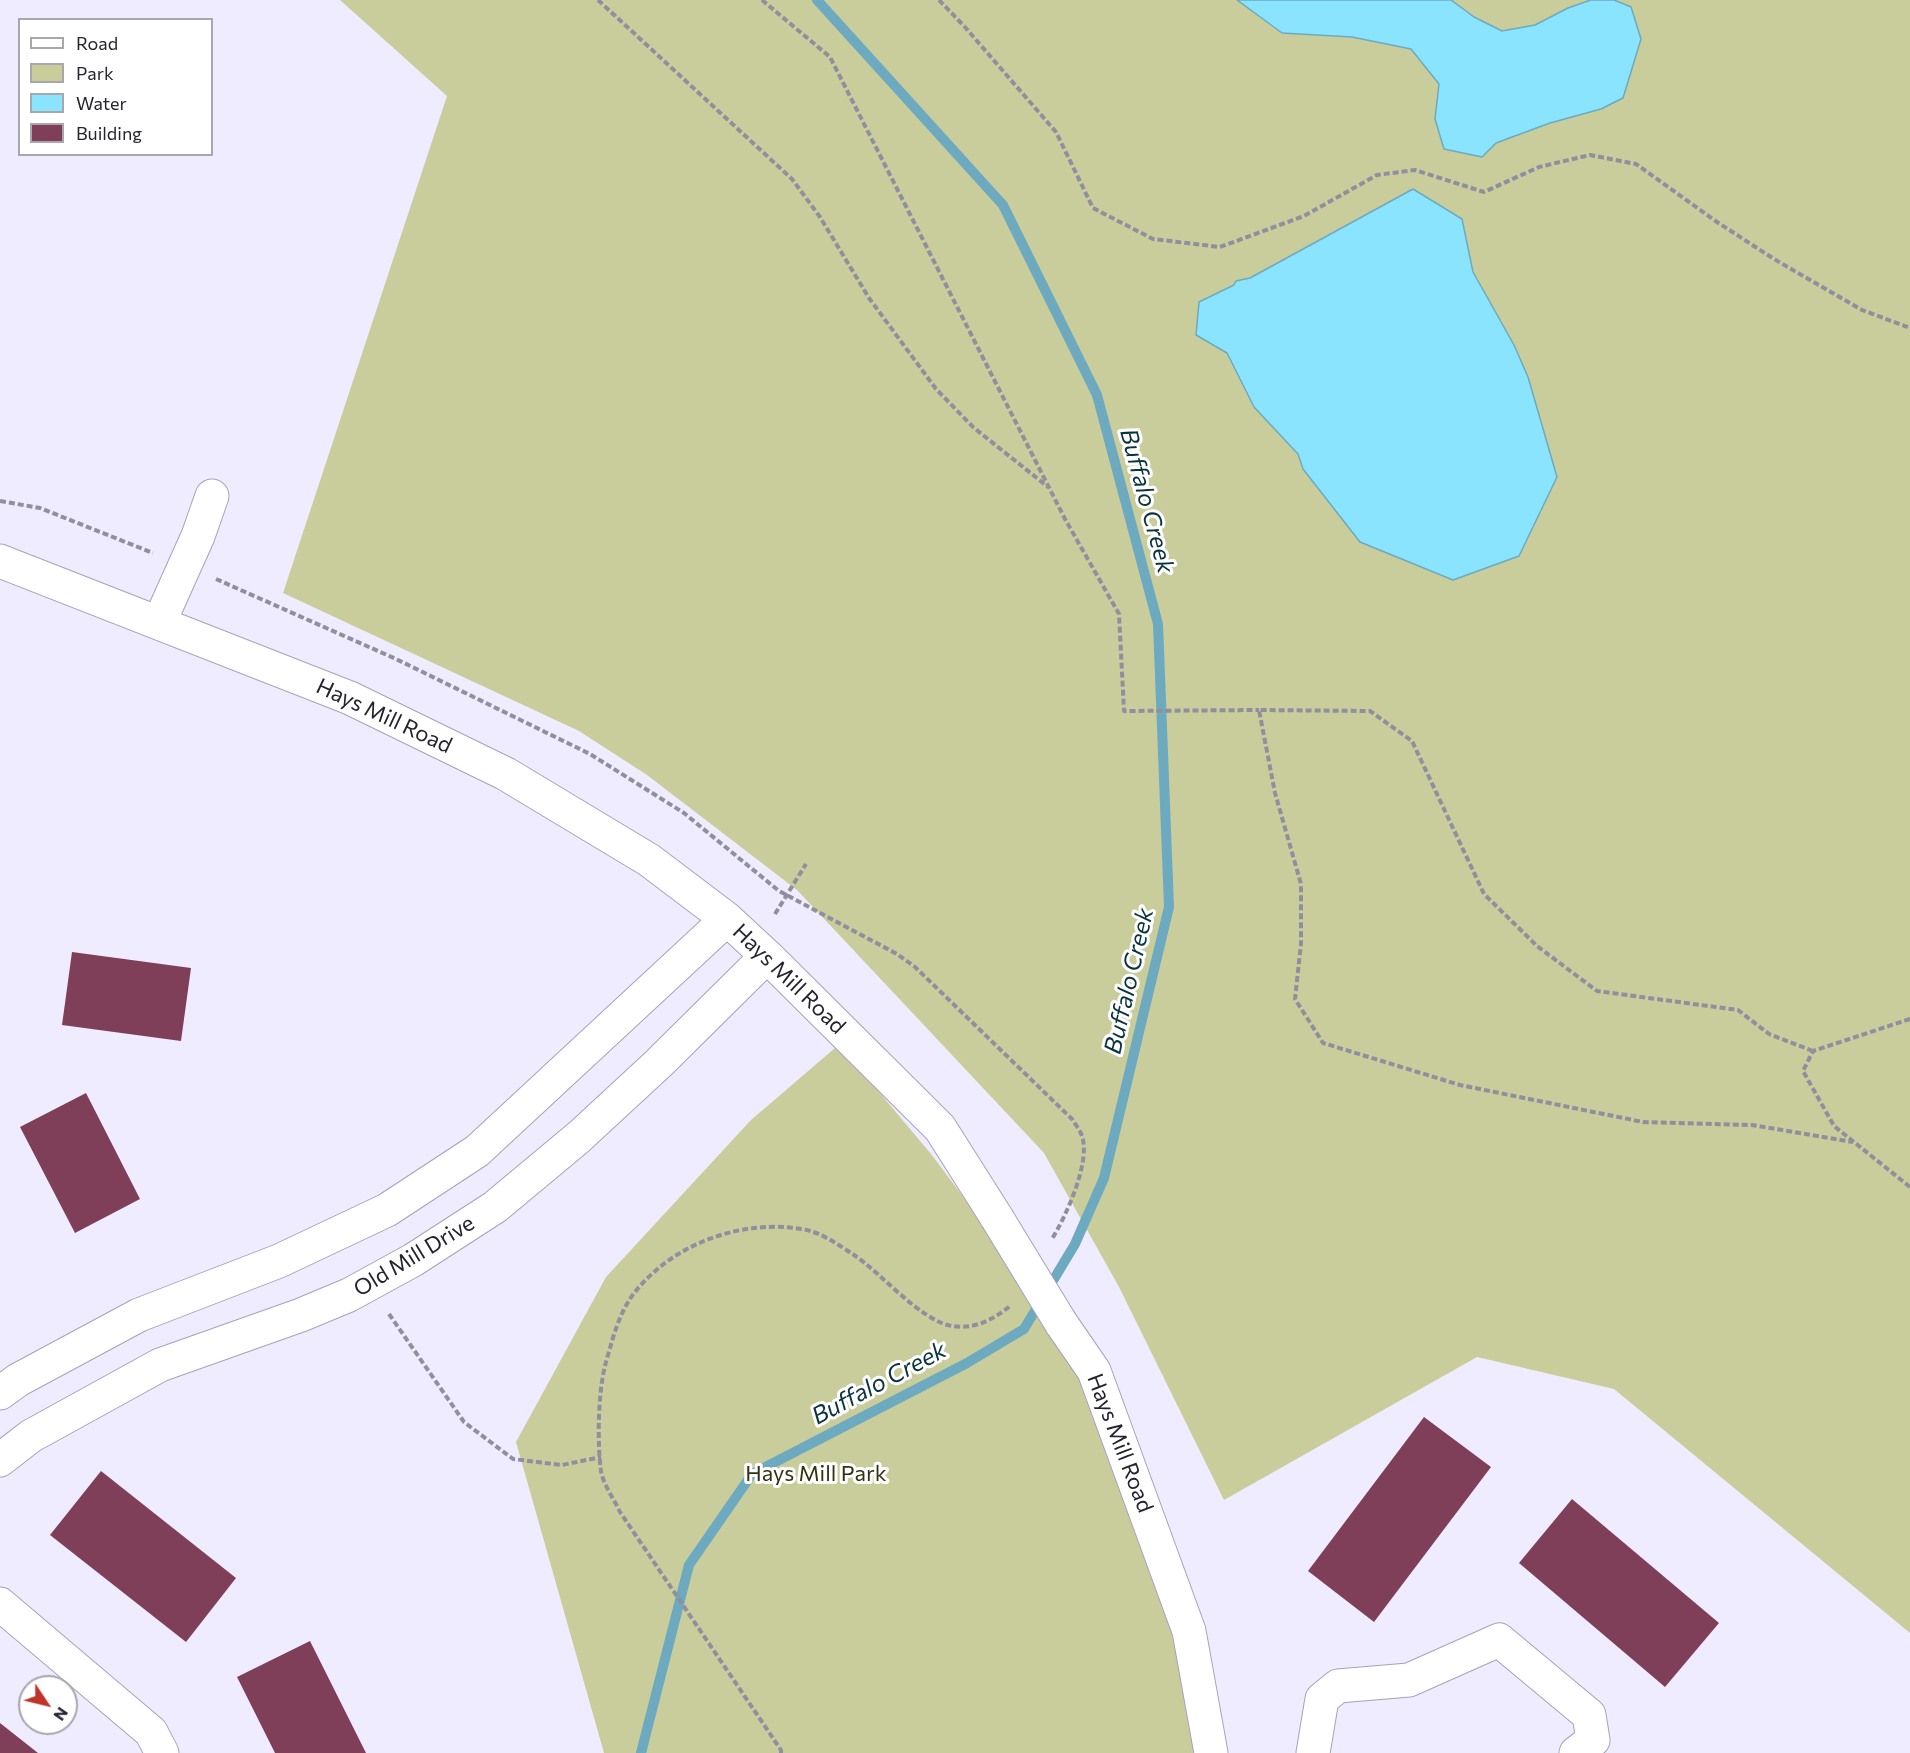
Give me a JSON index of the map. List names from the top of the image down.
{
  "streets": {
    "street": ["Hays Mill Road", "Old Mill Drive"]
  },
  "crossings": [
    ["Hays Mill Road", "Old Mill Drive"]
  ],
  "water": ["Buffalo Creek"],
  "parks": ["Hays Mill Park"],
  "legend": [
    "Road",
    "Park",
    "Water",
    "Building"
  ],
  "north": "bottom right"
}
